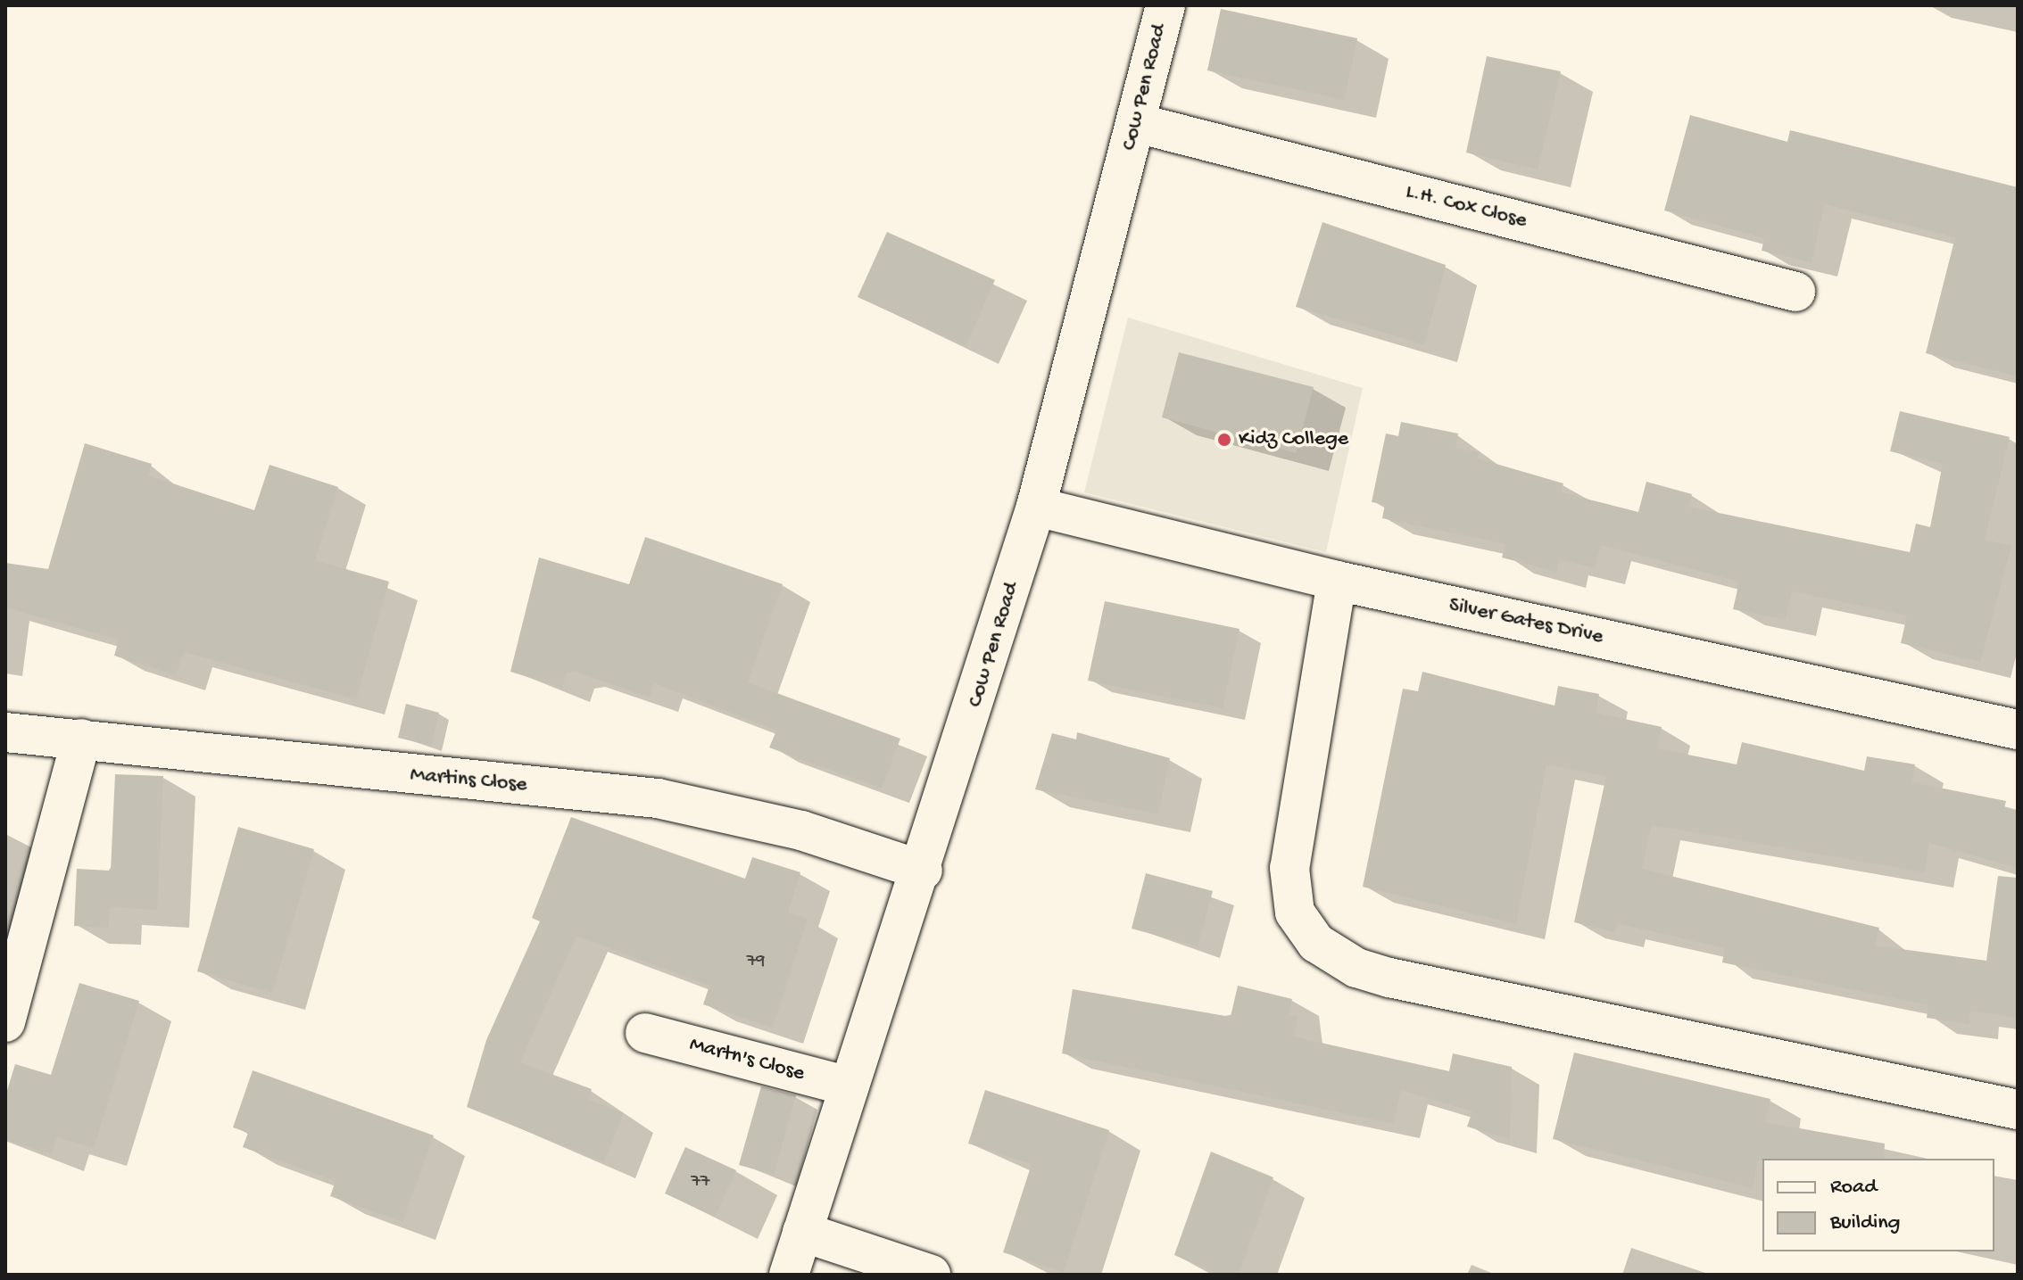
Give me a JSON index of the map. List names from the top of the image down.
{
  "streets": {
    "street": [
      "Cow Pen Road",
      "L.H. Cox Close",
      "Silver Gates Drive",
      "Martins Close",
      "Martn's Close"
    ]
  },
  "crossings": [
    ["Cow Pen Road", "L.H. Cox Close"],
    ["Cow Pen Road", "Silver Gates Drive"],
    ["Cow Pen Road", "Martins Close"],
    ["Cow Pen Road", "Martn's Close"]
  ],
  "places": ["Kidz College"],
  "house_numbers": ["79", "77"],
  "legend": ["Road", "Building"]
}
